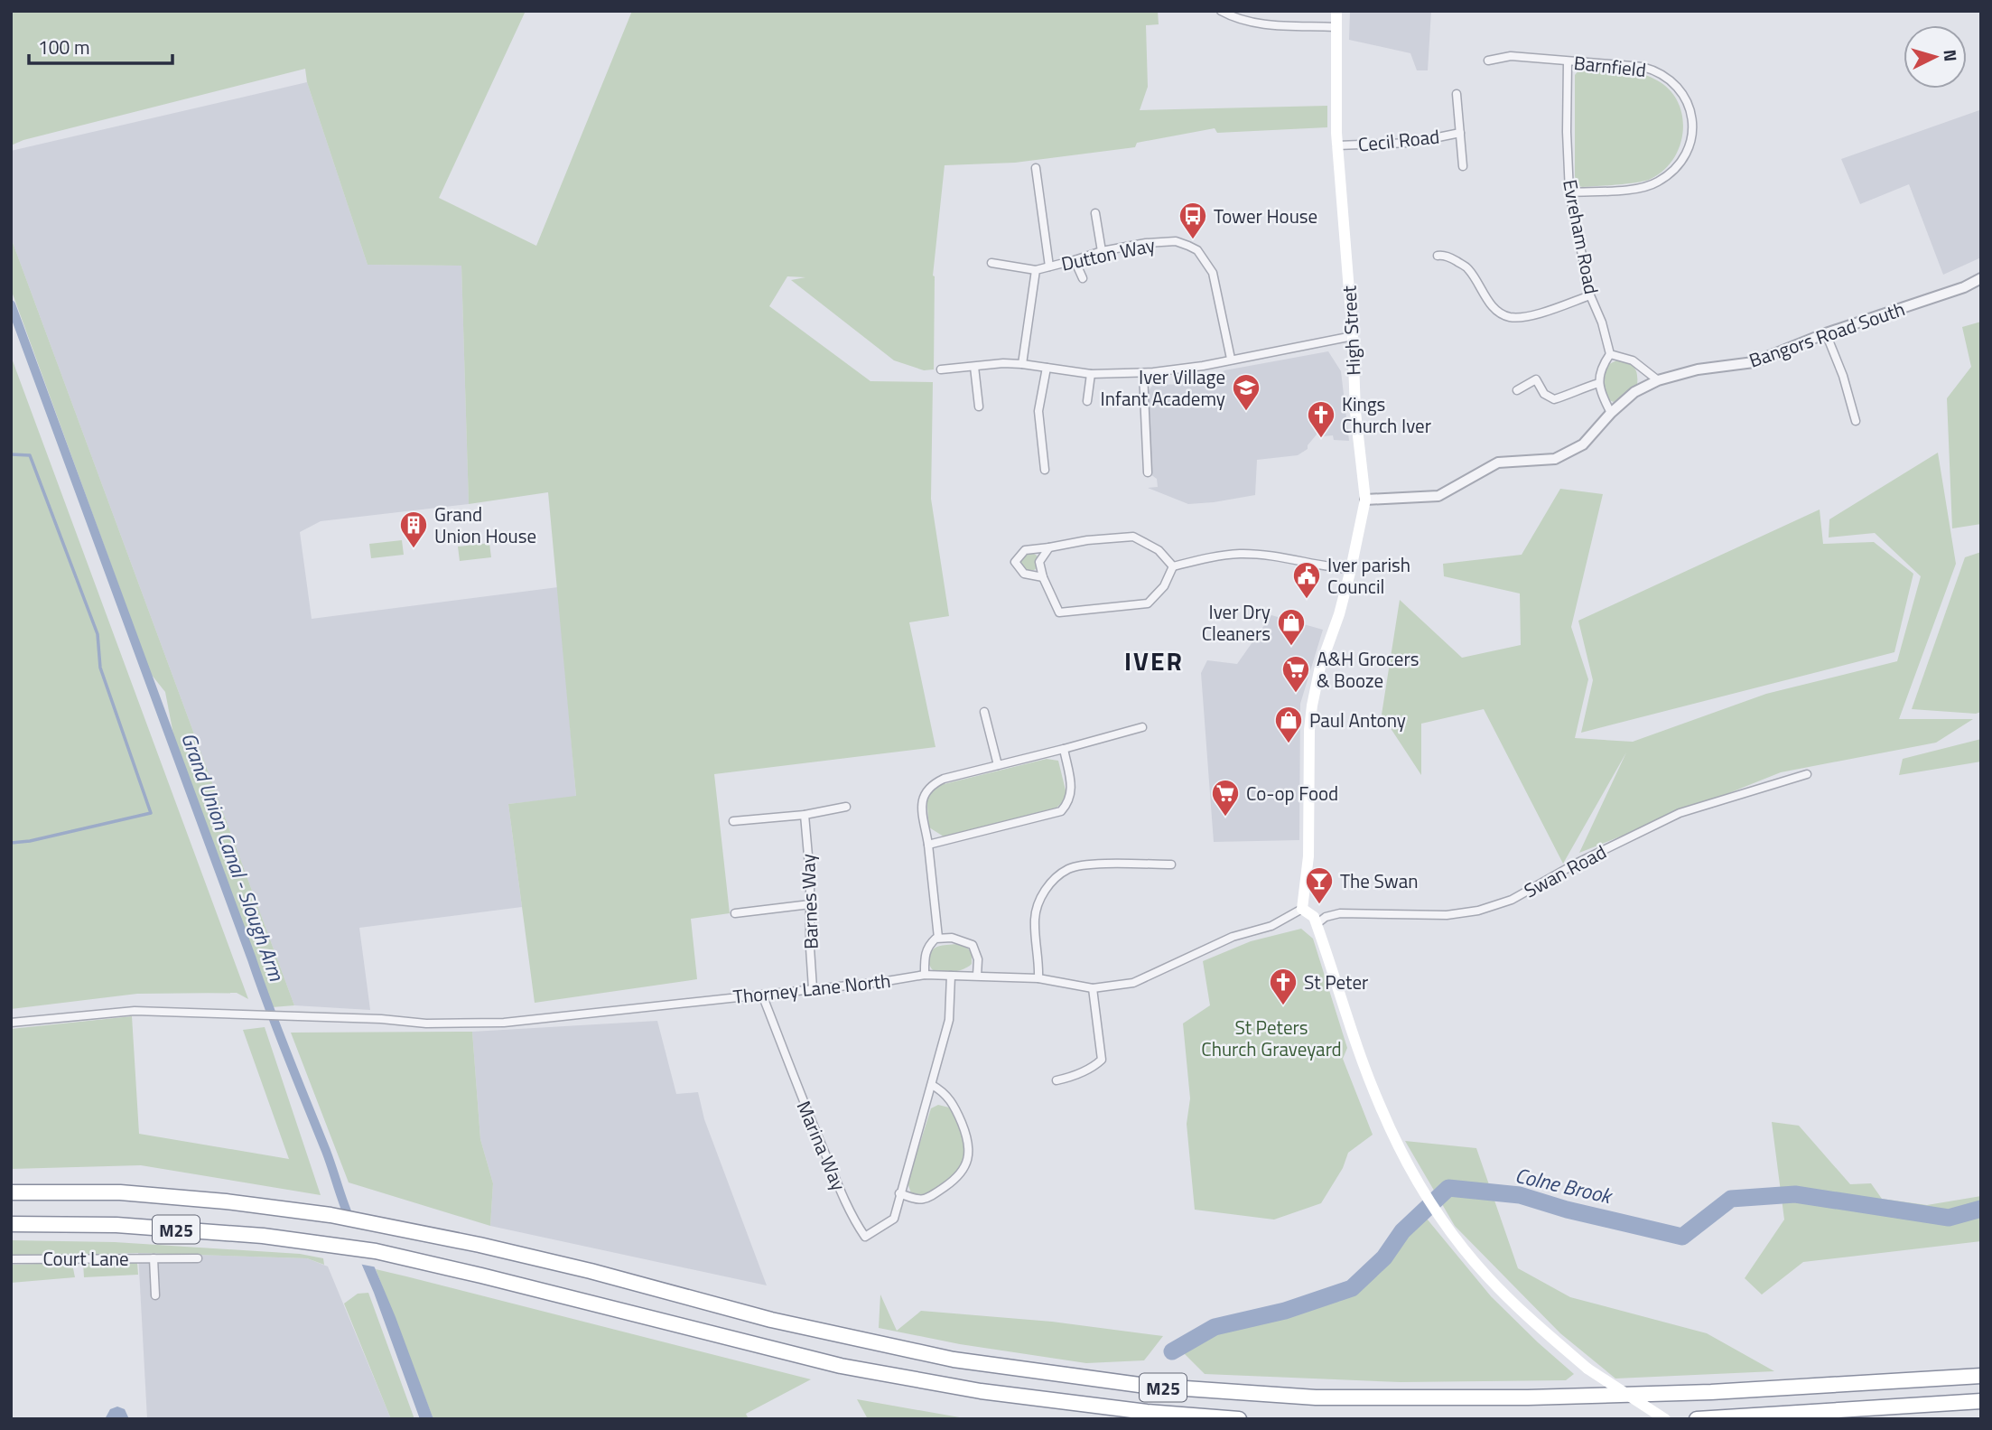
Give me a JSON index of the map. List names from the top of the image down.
{
  "streets": {
    "highway": ["M25"],
    "main road": ["High Street"],
    "street": [
      "Barnfield",
      "Cecil Road",
      "Evreham Road",
      "Dutton Way",
      "Bangors Road South",
      "Swan Road",
      "Barnes Way",
      "Thorney Lane North",
      "Marina Way",
      "Court Lane"
    ]
  },
  "crossings": [
    ["Barnfield", "Evreham Road"],
    ["Cecil Road", "High Street"],
    ["High Street", "Bangors Road South"],
    ["High Street", "Thorney Lane North"],
    ["Barnes Way", "Thorney Lane North"],
    ["Thorney Lane North", "Marina Way"]
  ],
  "districts": ["IVER"],
  "water": ["Grand Union Canal - Slough Arm", "Colne Brook"],
  "parks": ["St Peters Church Graveyard"],
  "places": {
    "bus stop": ["Tower House"],
    "school or university": ["Iver Village Infant Academy"],
    "church": ["Kings Church Iver", "St Peter"],
    "building": ["Grand Union House"],
    "public building": ["Iver parish Council"],
    "shop": ["Iver Dry Cleaners", "Paul Antony"],
    "supermarket": ["A&H Grocers & Booze", "Co-op Food"],
    "bar": ["The Swan"]
  },
  "scale_bar": "100 m",
  "north": "right"
}
